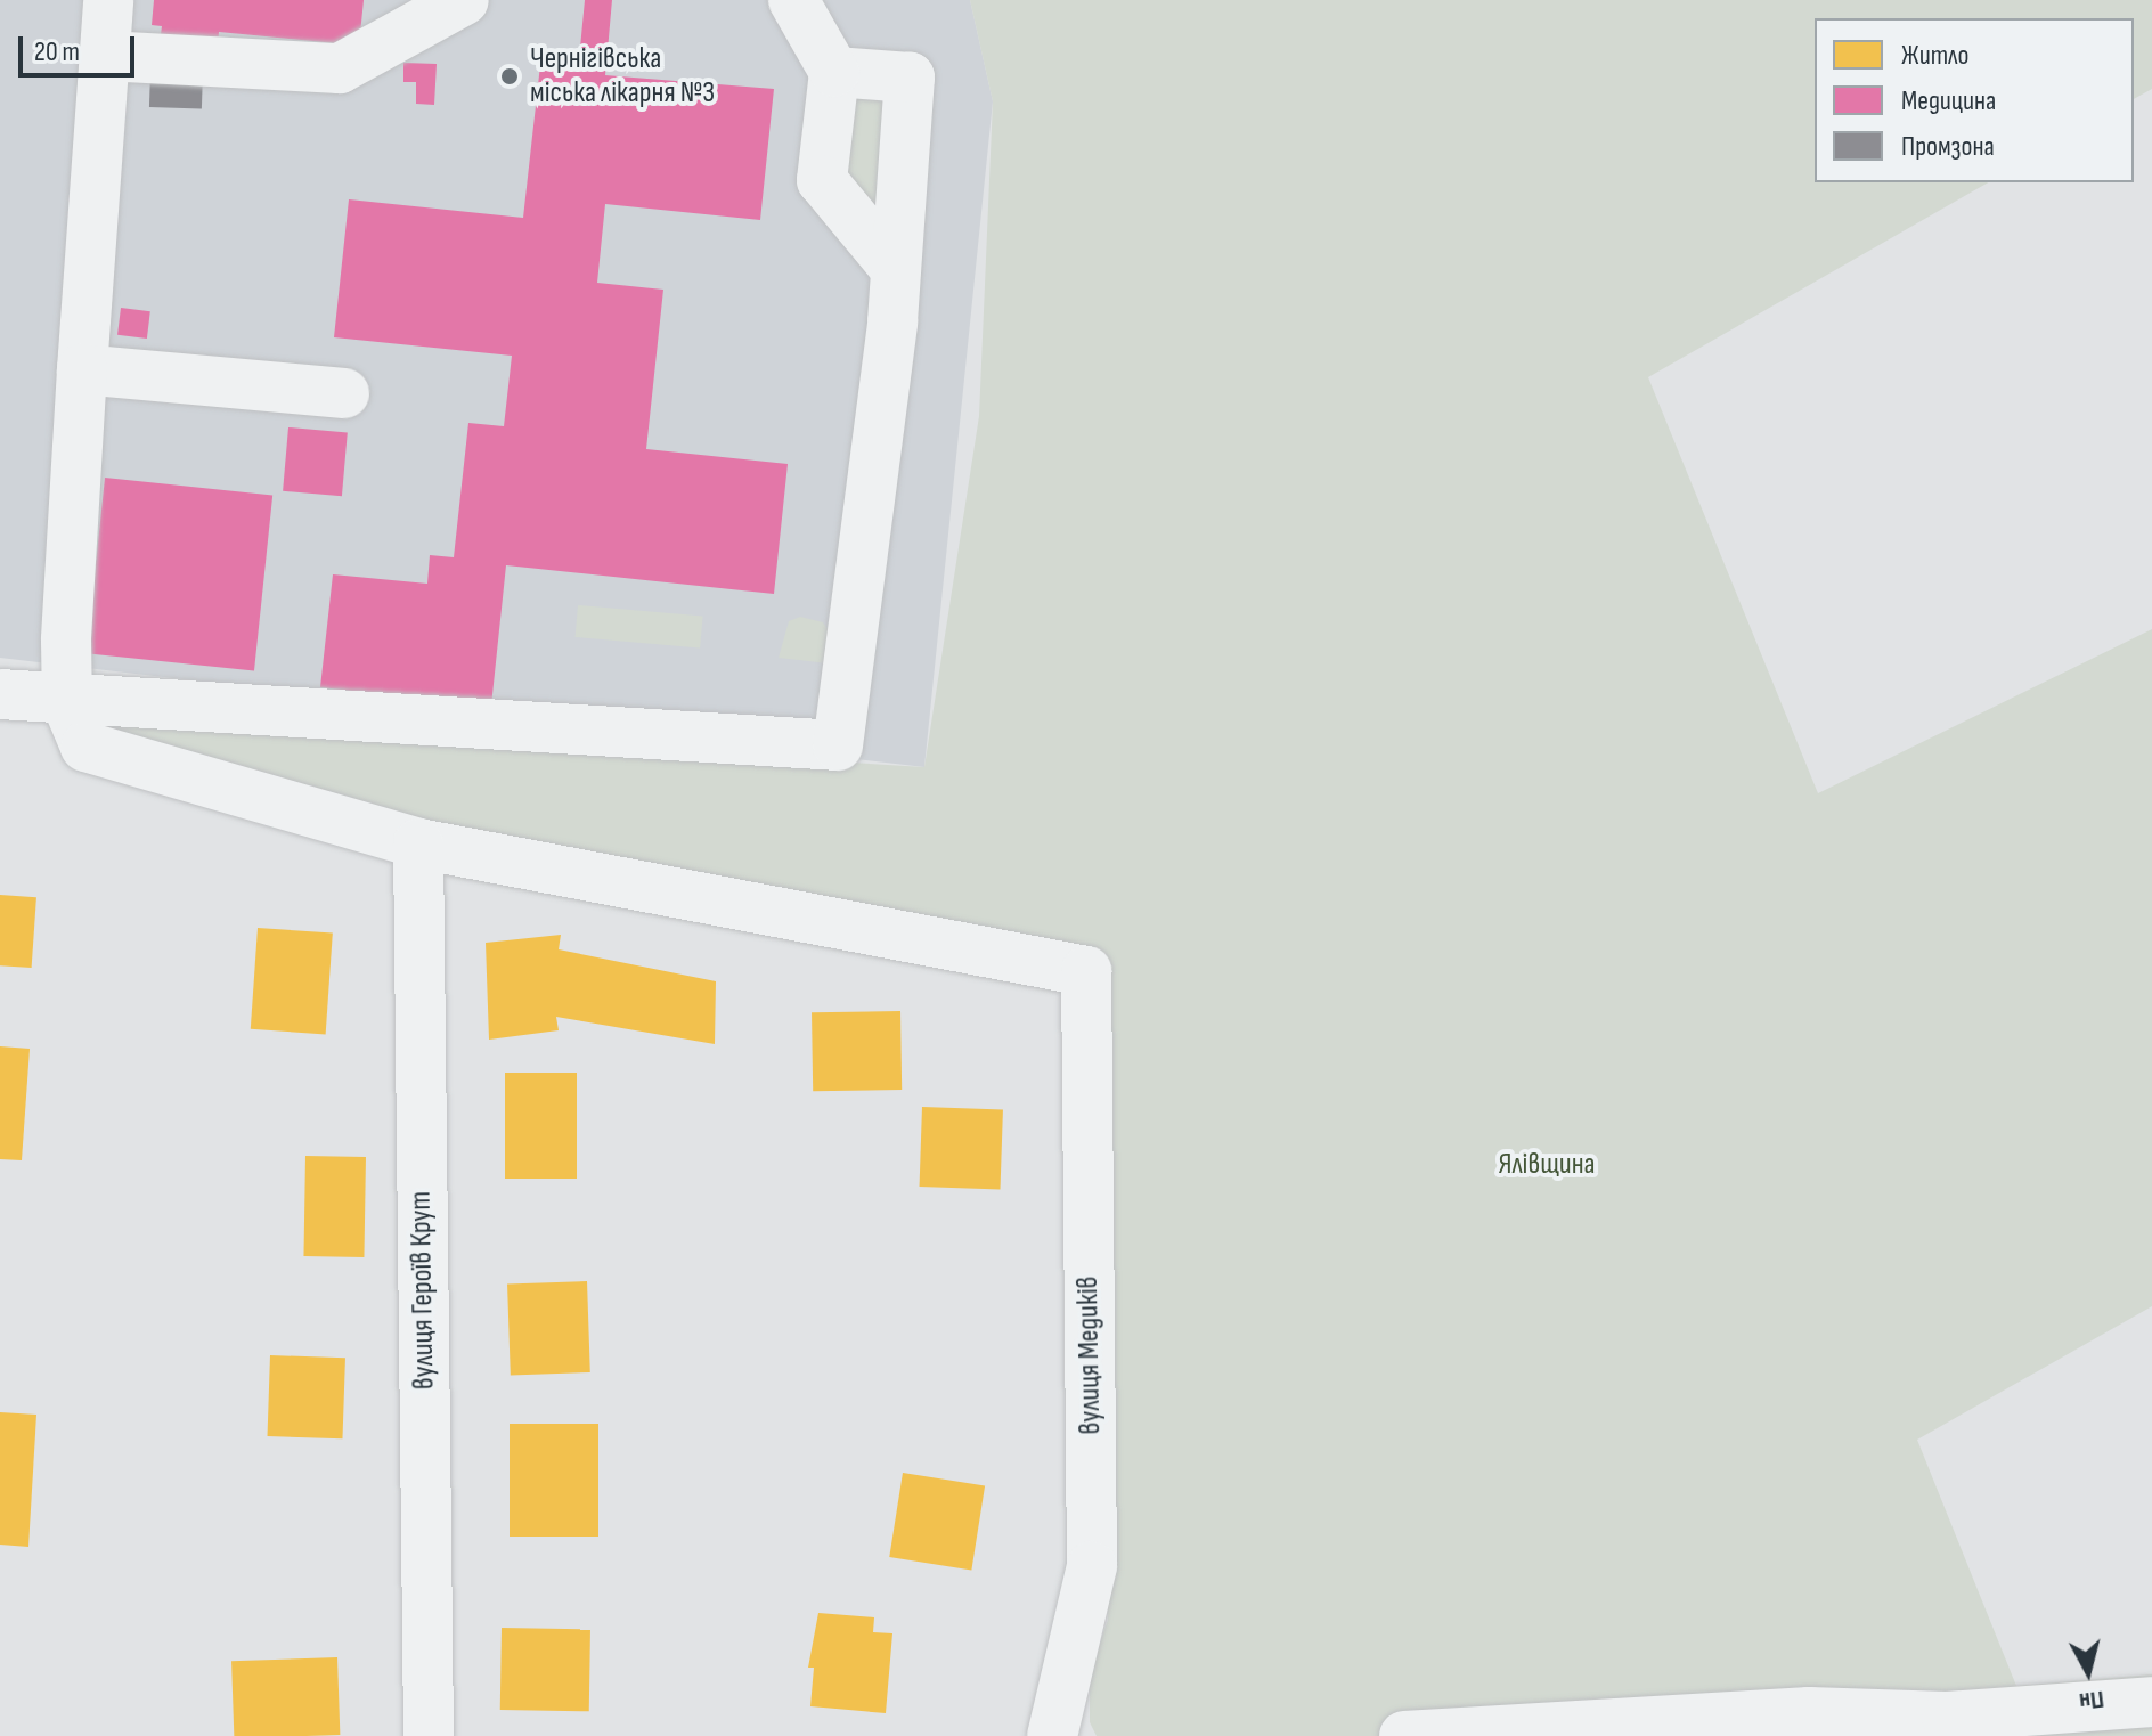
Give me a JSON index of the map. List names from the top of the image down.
{
  "streets": {
    "street": ["вулиця Героїв Крут", "вулиця Медиків"]
  },
  "crossings": [
    ["вулиця Героїв Крут", "вулиця Медиків"]
  ],
  "parks": ["Ялівщина"],
  "places": ["Чернігівська міська лікарня №3"],
  "legend": ["Житло", "Медицина", "Промзона"],
  "scale_bar": "20 m",
  "north": "bottom"
}
